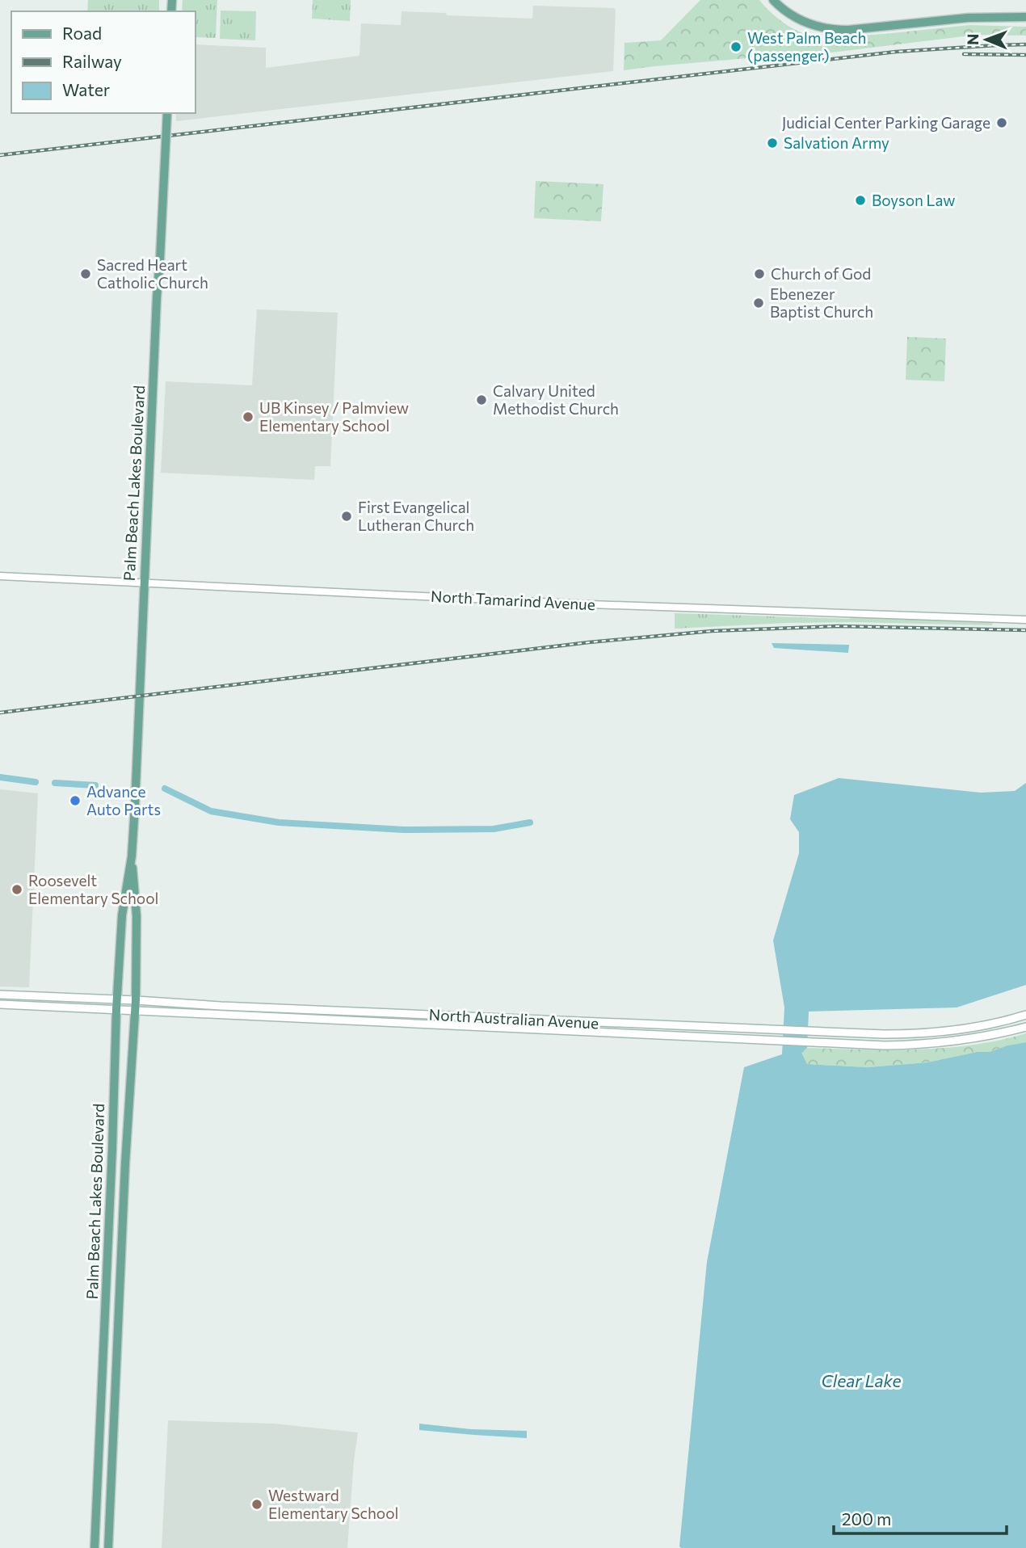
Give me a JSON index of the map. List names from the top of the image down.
{
  "streets": {
    "main road": ["Palm Beach Lakes Boulevard", "North Australian Avenue"],
    "street": ["North Tamarind Avenue"]
  },
  "crossings": [
    ["Palm Beach Lakes Boulevard", "North Tamarind Avenue"],
    ["Palm Beach Lakes Boulevard", "North Australian Avenue"]
  ],
  "water": ["Clear Lake"],
  "places": [
    "West Palm Beach (passenger)",
    "Judicial Center Parking Garage",
    "Salvation Army",
    "Boyson Law",
    "Sacred Heart Catholic Church",
    "Church of God",
    "Ebenezer Baptist Church",
    "Calvary United Methodist Church",
    "UB Kinsey / Palmview Elementary School",
    "First Evangelical Lutheran Church",
    "Advance Auto Parts",
    "Roosevelt Elementary School",
    "Westward Elementary School"
  ],
  "legend": ["Road", "Railway", "Water"],
  "scale_bar": "200 m",
  "north": "left"
}
